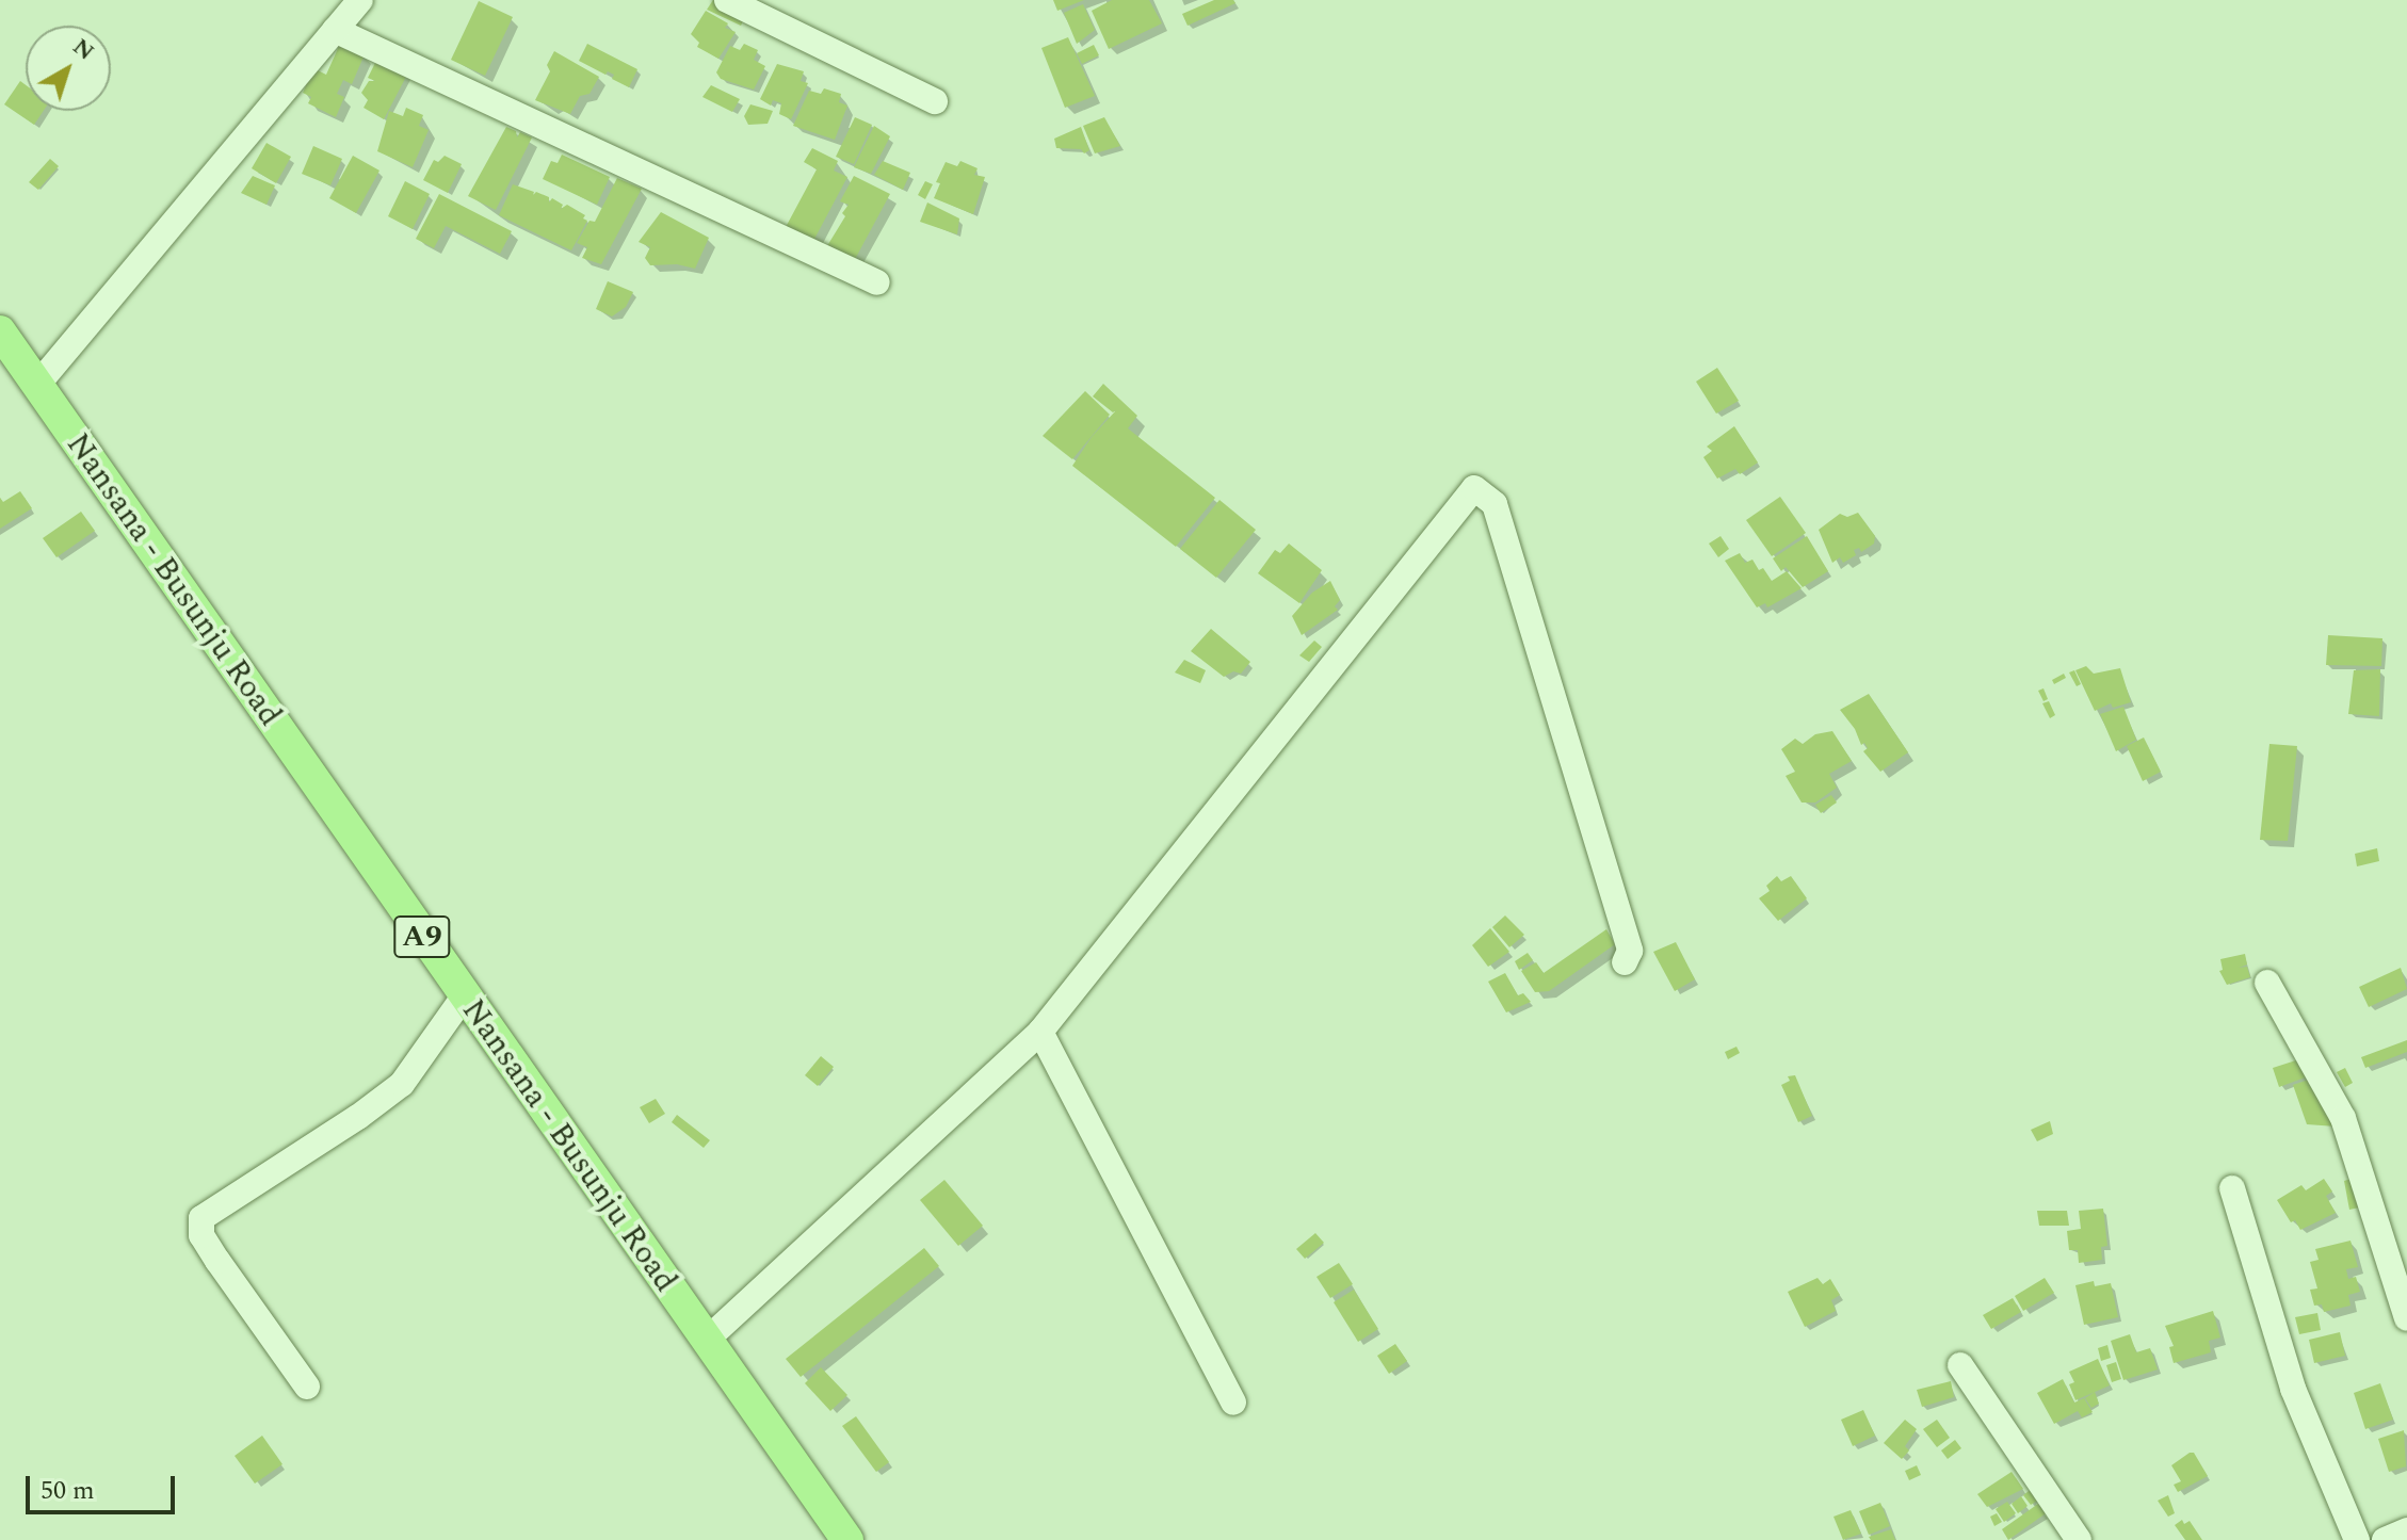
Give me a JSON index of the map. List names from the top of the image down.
{
  "streets": {
    "main road": ["Nansana - Busunju Road", "A9"]
  },
  "scale_bar": "50 m",
  "north": "top right"
}
